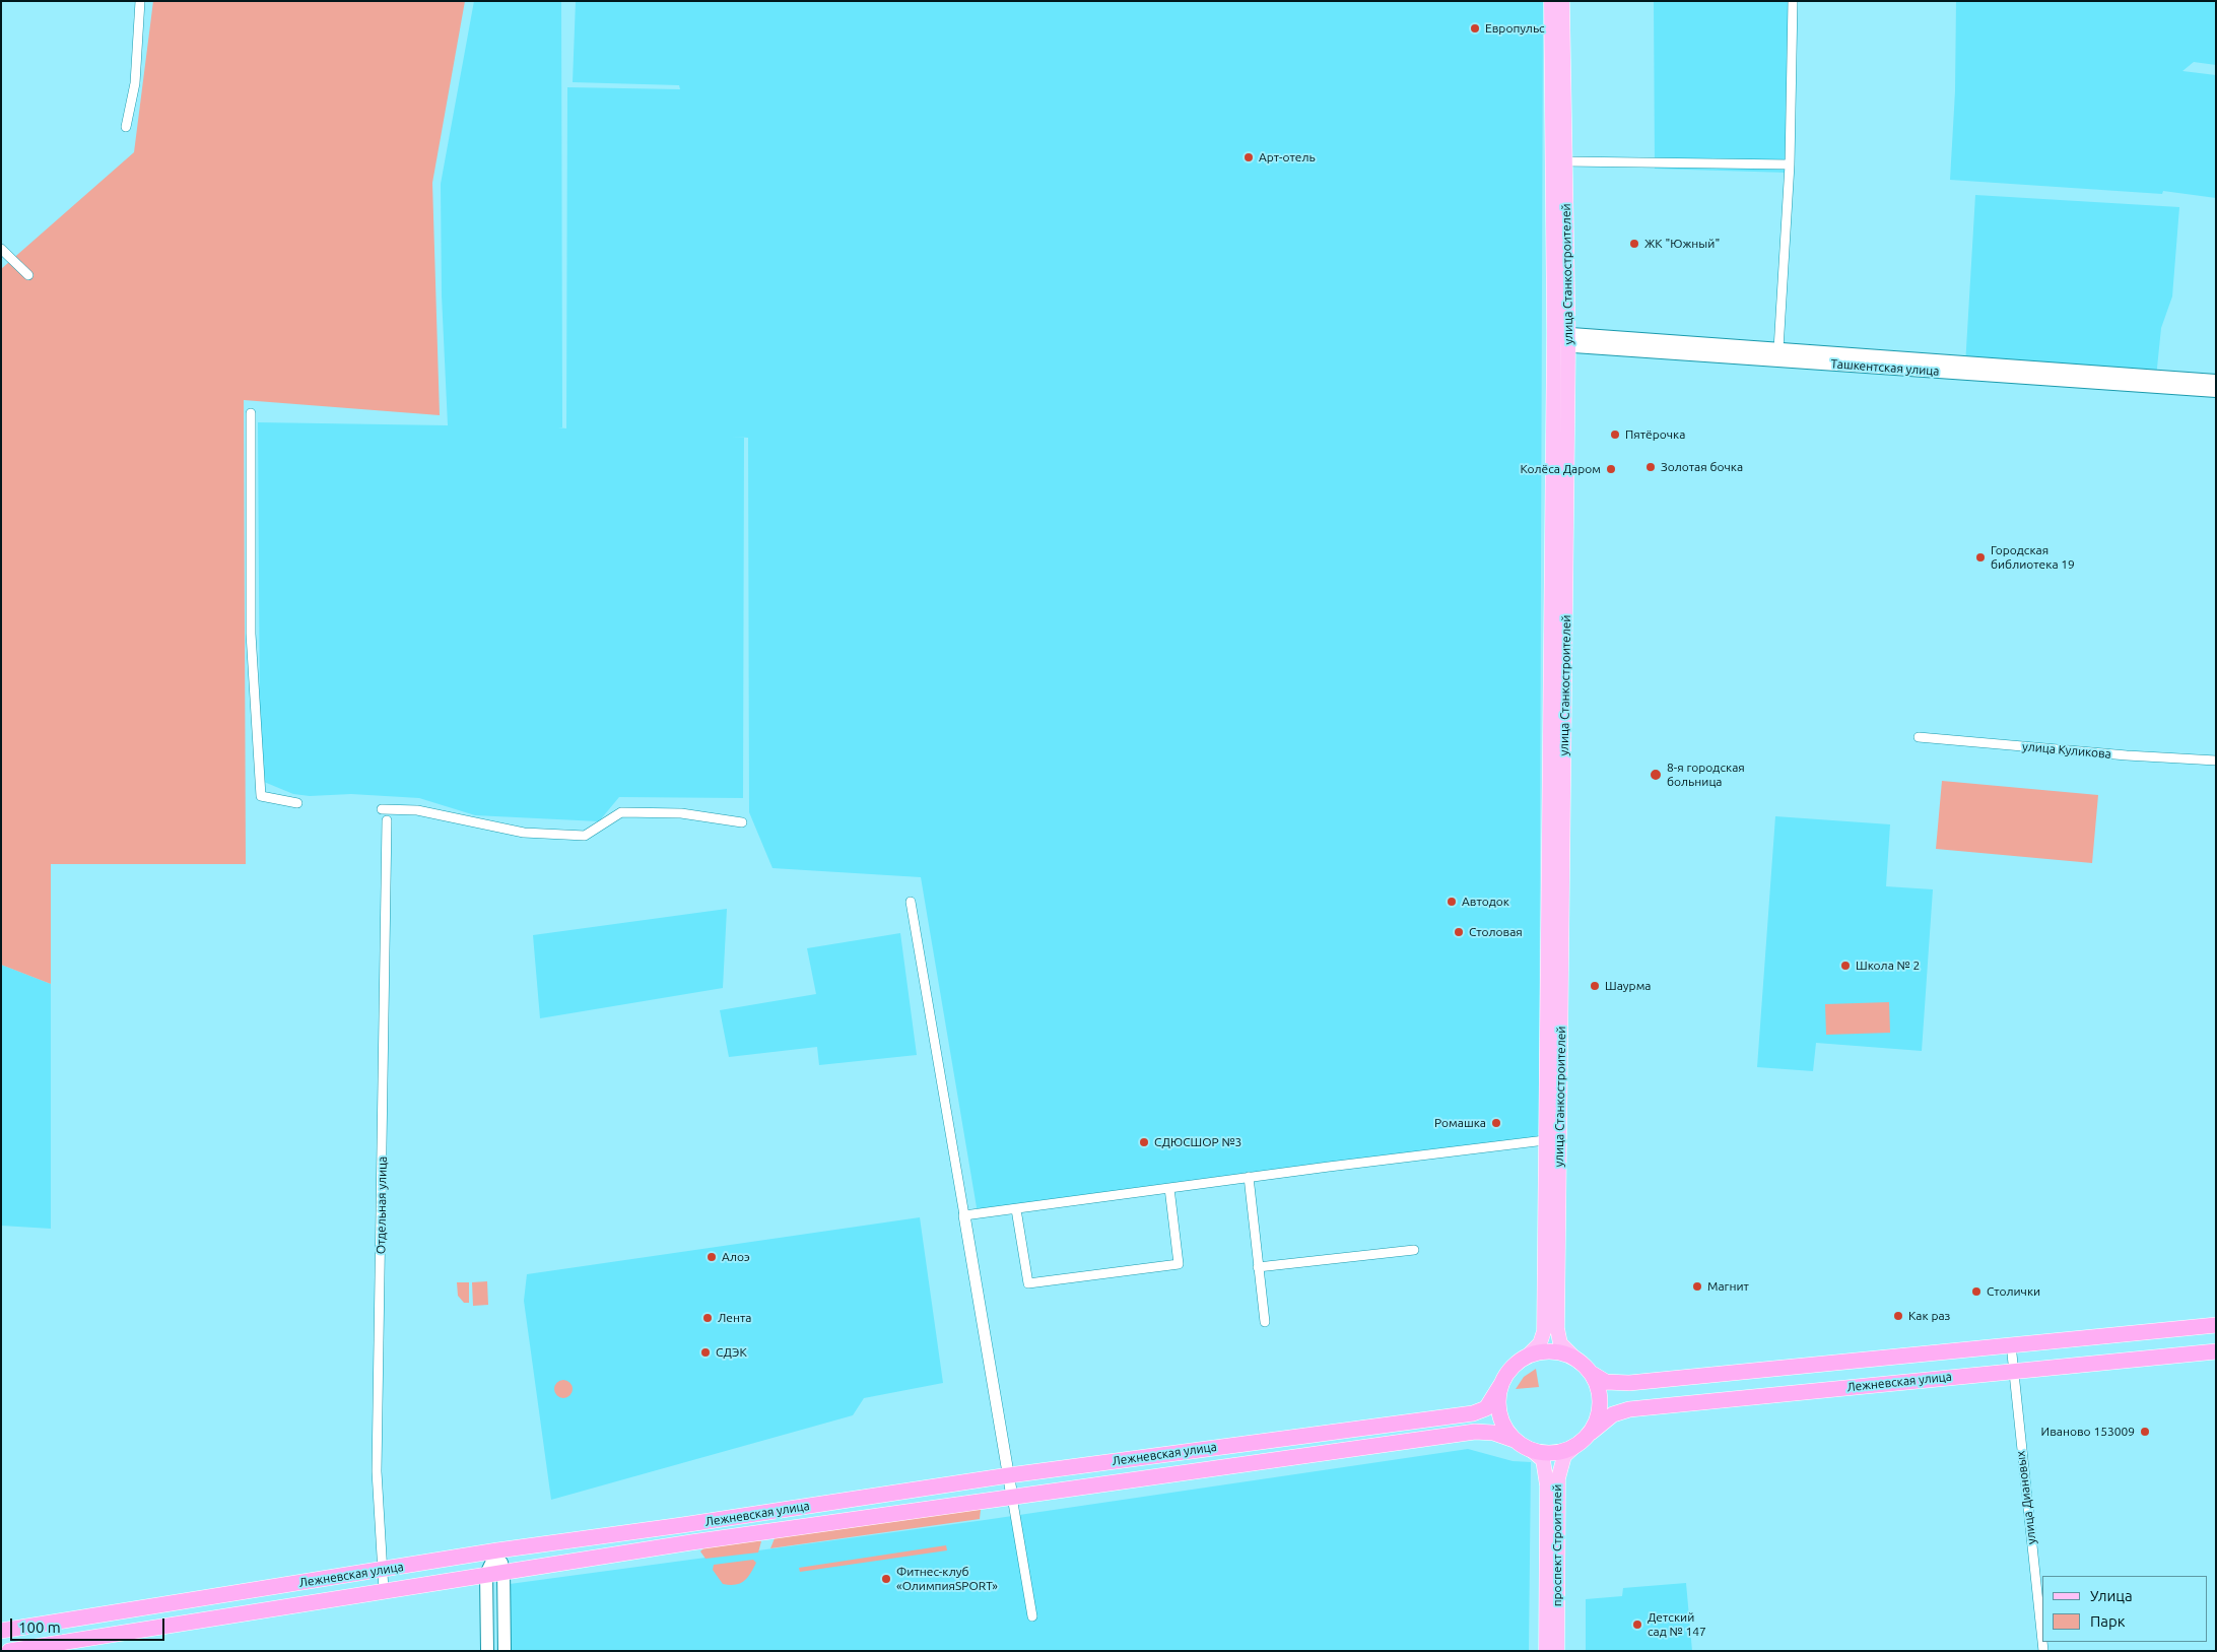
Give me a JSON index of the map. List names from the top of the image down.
{
  "streets": {
    "highway": ["Лежневская улица"],
    "main road": ["улица Станкостроителей", "Ташкентская улица", "проспект Строителей"],
    "street": ["улица Куликова", "Отдельная улица", "улица Диановых"]
  },
  "crossings": [
    ["улица Станкостроителей", "Ташкентская улица"],
    ["улица Станкостроителей", "Лежневская улица"],
    ["улица Станкостроителей", "проспект Строителей"],
    ["Отдельная улица", "Лежневская улица"],
    ["Лежневская улица", "улица Диановых"],
    ["Лежневская улица", "проспект Строителей"]
  ],
  "places": [
    "Европульс",
    "Арт-отель",
    "ЖК \"Южный\"",
    "Пятёрочка",
    "Золотая бочка",
    "Колёса Даром",
    "Городская библиотека 19",
    "8-я городская больница",
    "Автодок",
    "Столовая",
    "Школа № 2",
    "Шаурма",
    "Ромашка",
    "СДЮСШОР №3",
    "Алоэ",
    "Магнит",
    "Столички",
    "Как раз",
    "Лента",
    "СДЭК",
    "Иваново 153009",
    "Фитнес-клуб «ОлимпияSPORT»",
    "Детский сад № 147"
  ],
  "legend": ["Улица", "Парк"],
  "scale_bar": "100 m"
}
